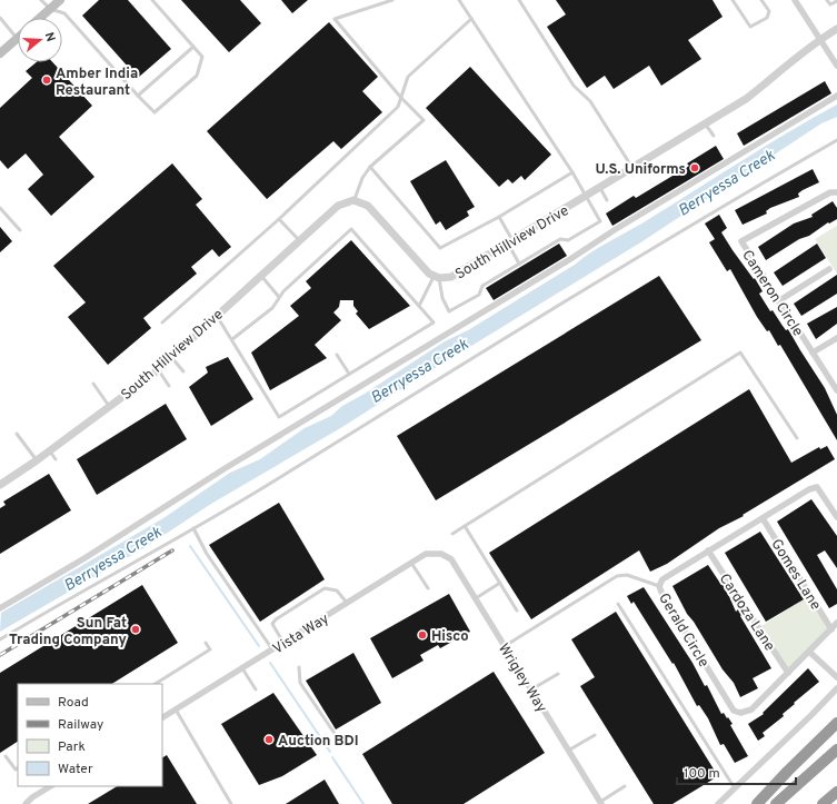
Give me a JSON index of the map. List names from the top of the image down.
{
  "streets": {
    "street": [
      "South Hillview Drive",
      "Cameron Circle",
      "Gomes Lane",
      "Cardoza Lane",
      "Gerald Circle",
      "Vista Way",
      "Wrigley Way"
    ]
  },
  "crossings": [
    ["Gomes Lane", "Gerald Circle"],
    ["Cardoza Lane", "Gerald Circle"],
    ["Vista Way", "Wrigley Way"]
  ],
  "water": ["Berryessa Creek"],
  "places": [
    "Amber India Restaurant",
    "U.S. Uniforms",
    "Sun Fat Trading Company",
    "Hisco",
    "Auction BDI"
  ],
  "legend": [
    "Road",
    "Railway",
    "Park",
    "Water"
  ],
  "scale_bar": "100 m",
  "north": "right"
}
